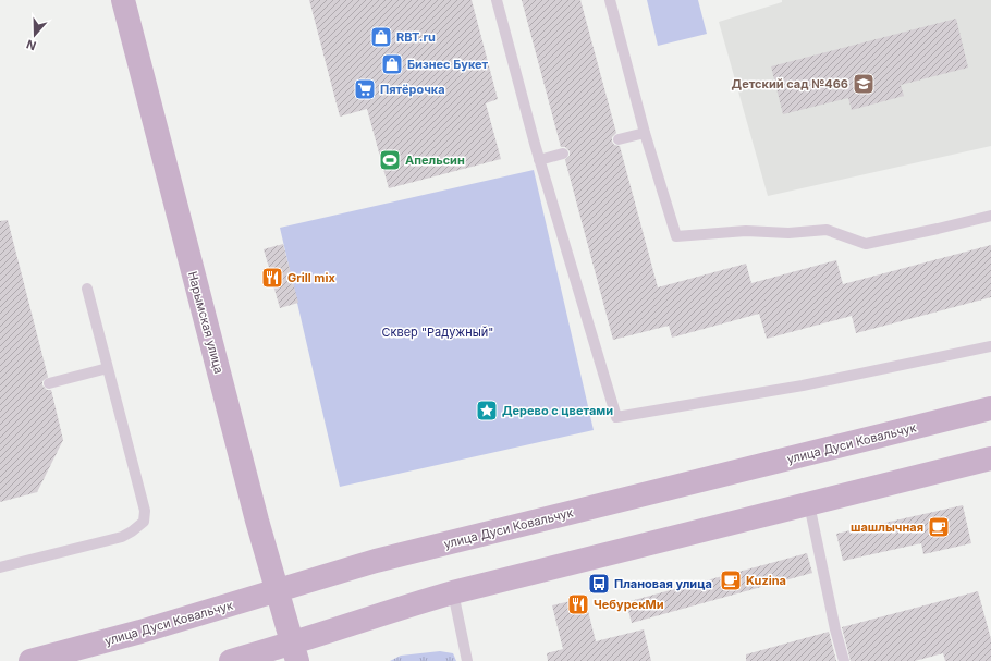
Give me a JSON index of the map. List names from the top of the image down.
{
  "streets": {
    "main road": ["Нарымская улица", "улица Дуси Ковальчук"]
  },
  "crossings": [
    ["Нарымская улица", "улица Дуси Ковальчук"]
  ],
  "parks": ["Сквер \"Радужный\""],
  "places": {
    "shop": ["RBT.ru", "Бизнес Букет"],
    "school or university": ["Детский сад №466"],
    "supermarket": ["Пятёрочка"],
    "sports": ["Апельсин"],
    "restaurant": ["Grill mix", "ЧебурекМи"],
    "place": ["Дерево с цветами"],
    "cafe": ["шашлычная", "Kuzina"],
    "bus stop": ["Плановая улица"]
  },
  "north": "bottom"
}
